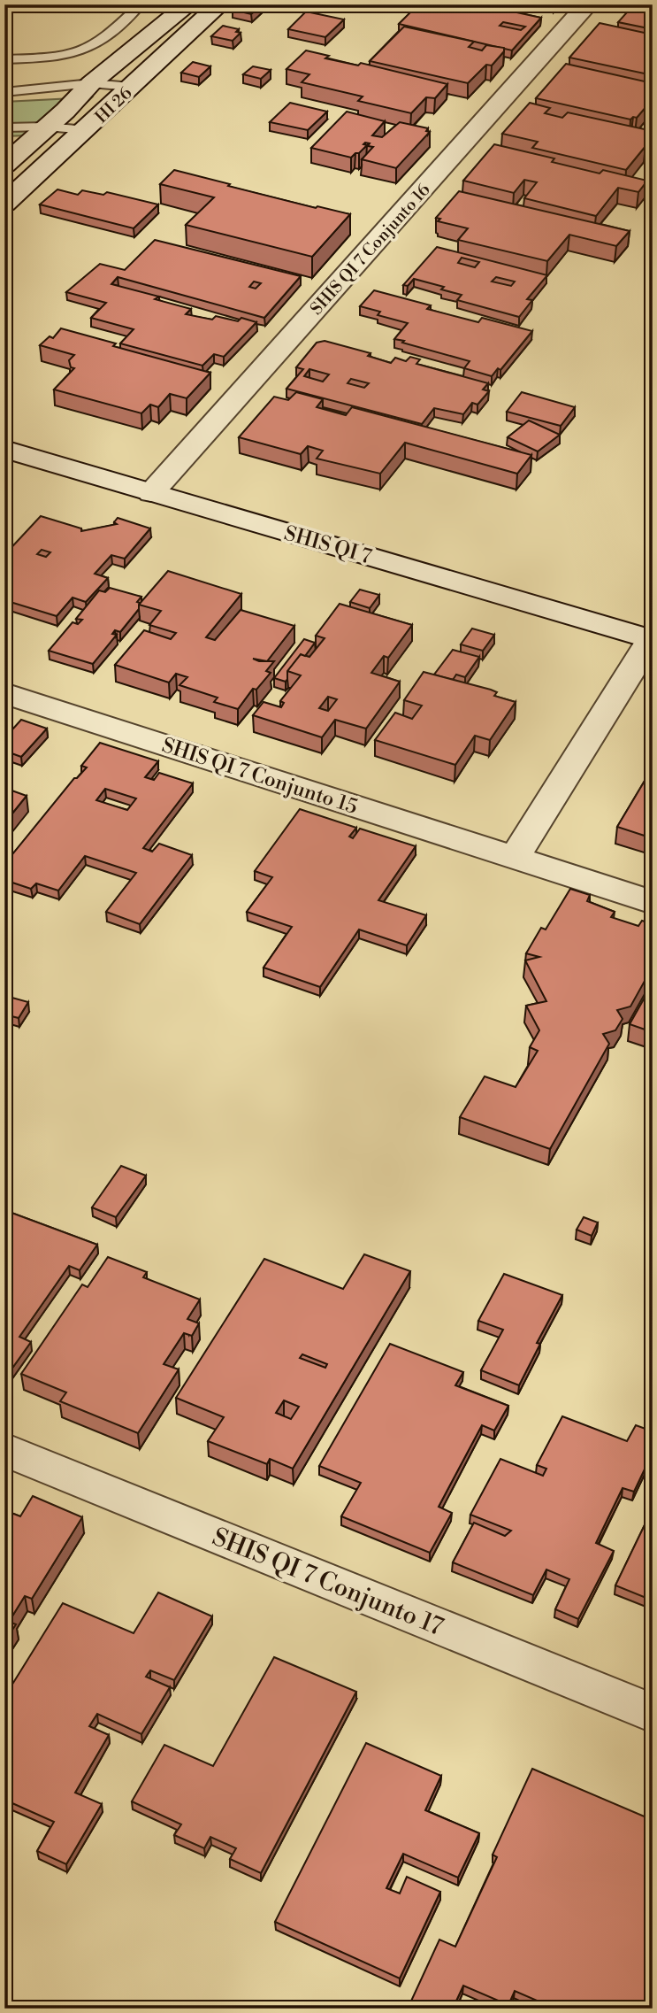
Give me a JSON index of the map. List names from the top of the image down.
{
  "streets": {
    "street": [
      "HI 26",
      "SHIS QI 7 Conjunto 16",
      "SHIS QI 7",
      "SHIS QI 7 Conjunto 15",
      "SHIS QI 7 Conjunto 17"
    ]
  },
  "crossings": [
    ["SHIS QI 7 Conjunto 16", "SHIS QI 7"]
  ]
}
